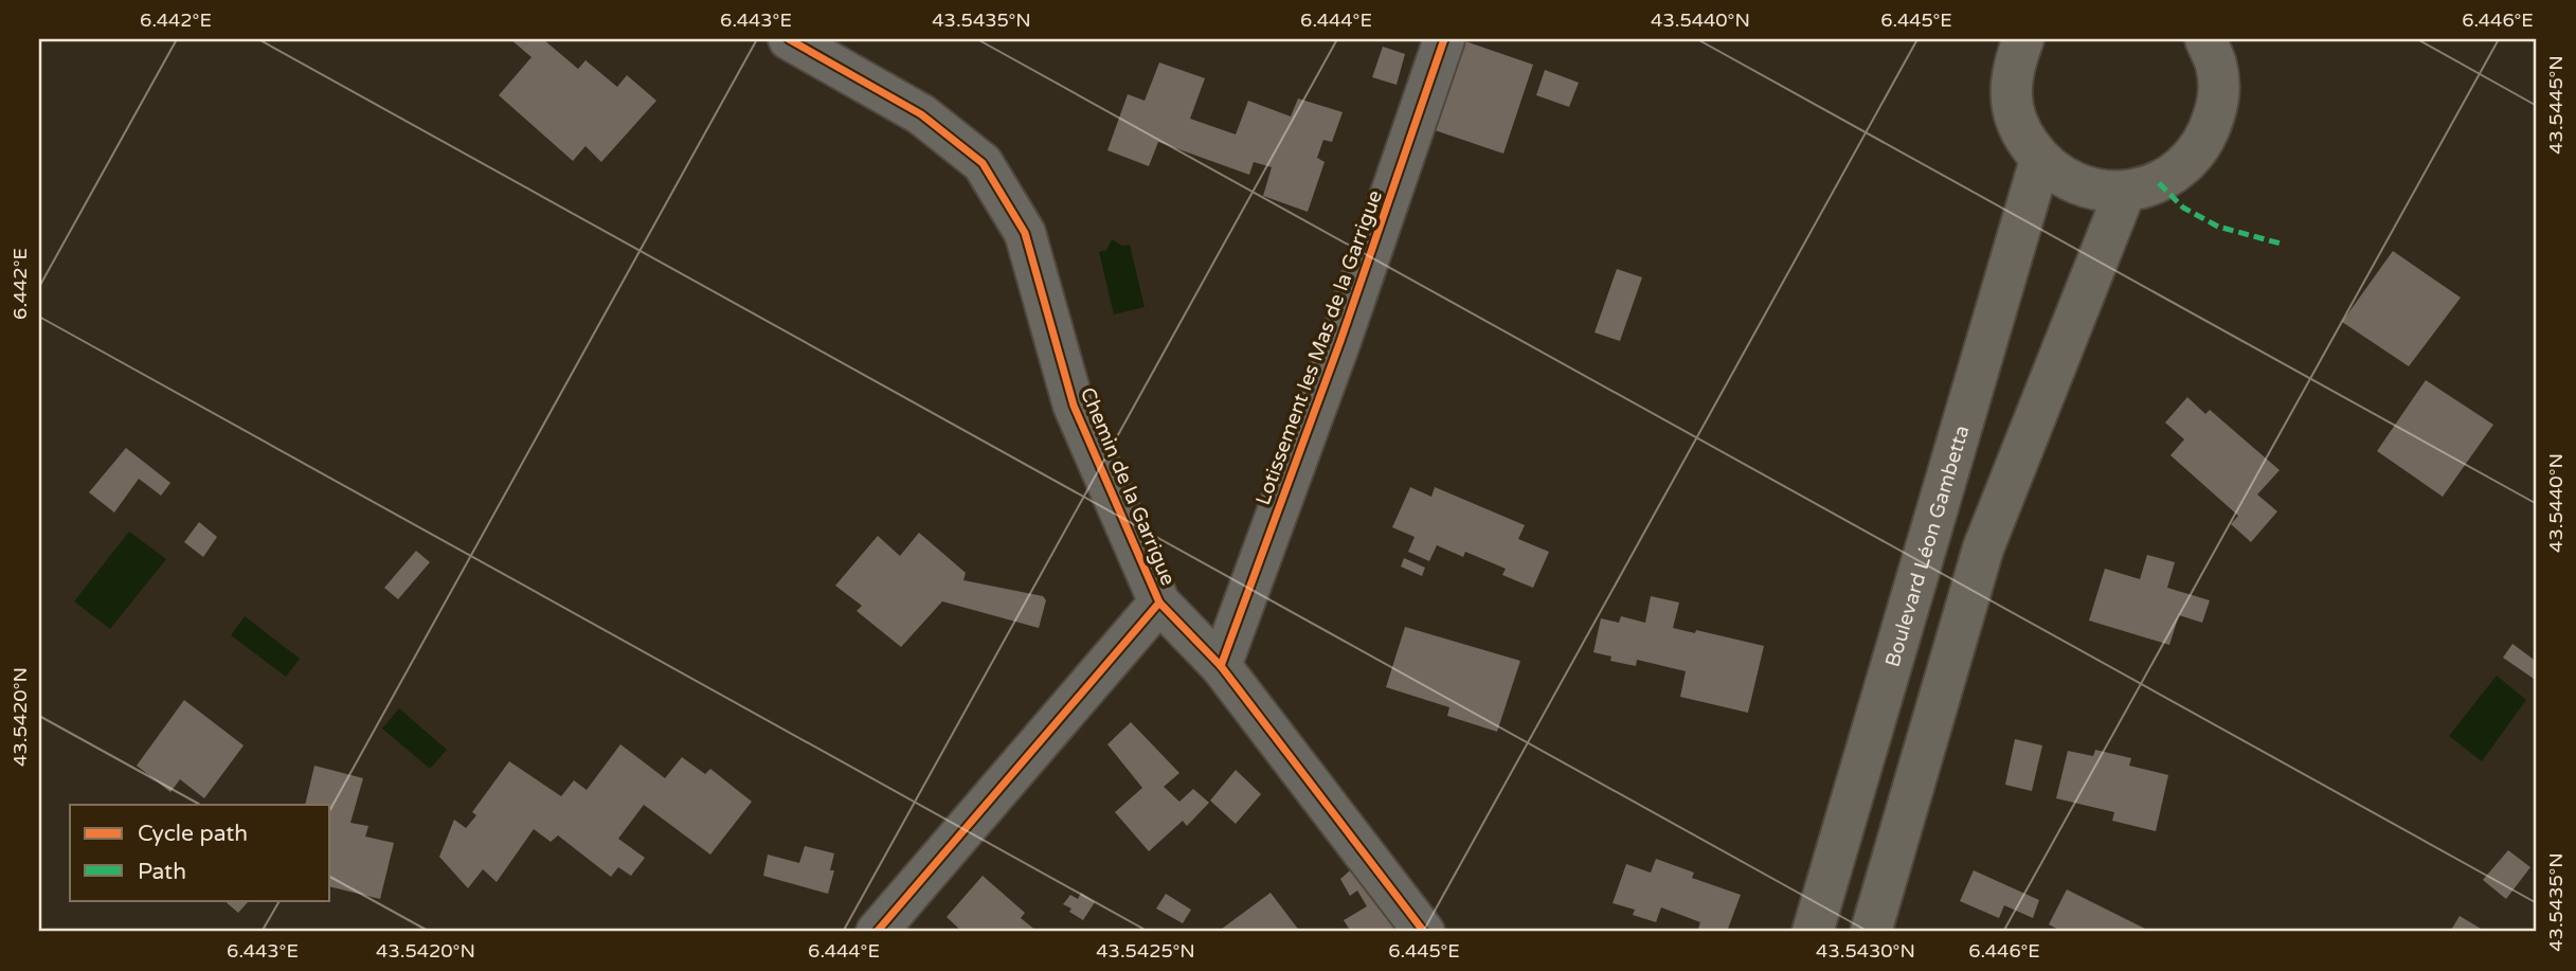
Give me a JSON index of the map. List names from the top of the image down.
{
  "streets": {
    "main road": ["Boulevard Léon Gambetta"],
    "street": ["Lotissement les Mas de la Garrigue", "Chemin de la Garrigue"]
  },
  "crossings": [
    ["Lotissement les Mas de la Garrigue", "Chemin de la Garrigue"]
  ],
  "legend": ["Cycle path", "Path"],
  "coordinates": [
    "6.442°E",
    "6.443°E",
    "43.5435°N",
    "6.444°E",
    "43.5440°N",
    "6.445°E",
    "6.446°E",
    "43.5445°N",
    "43.5420°N",
    "43.5425°N",
    "43.5430°N"
  ]
}
